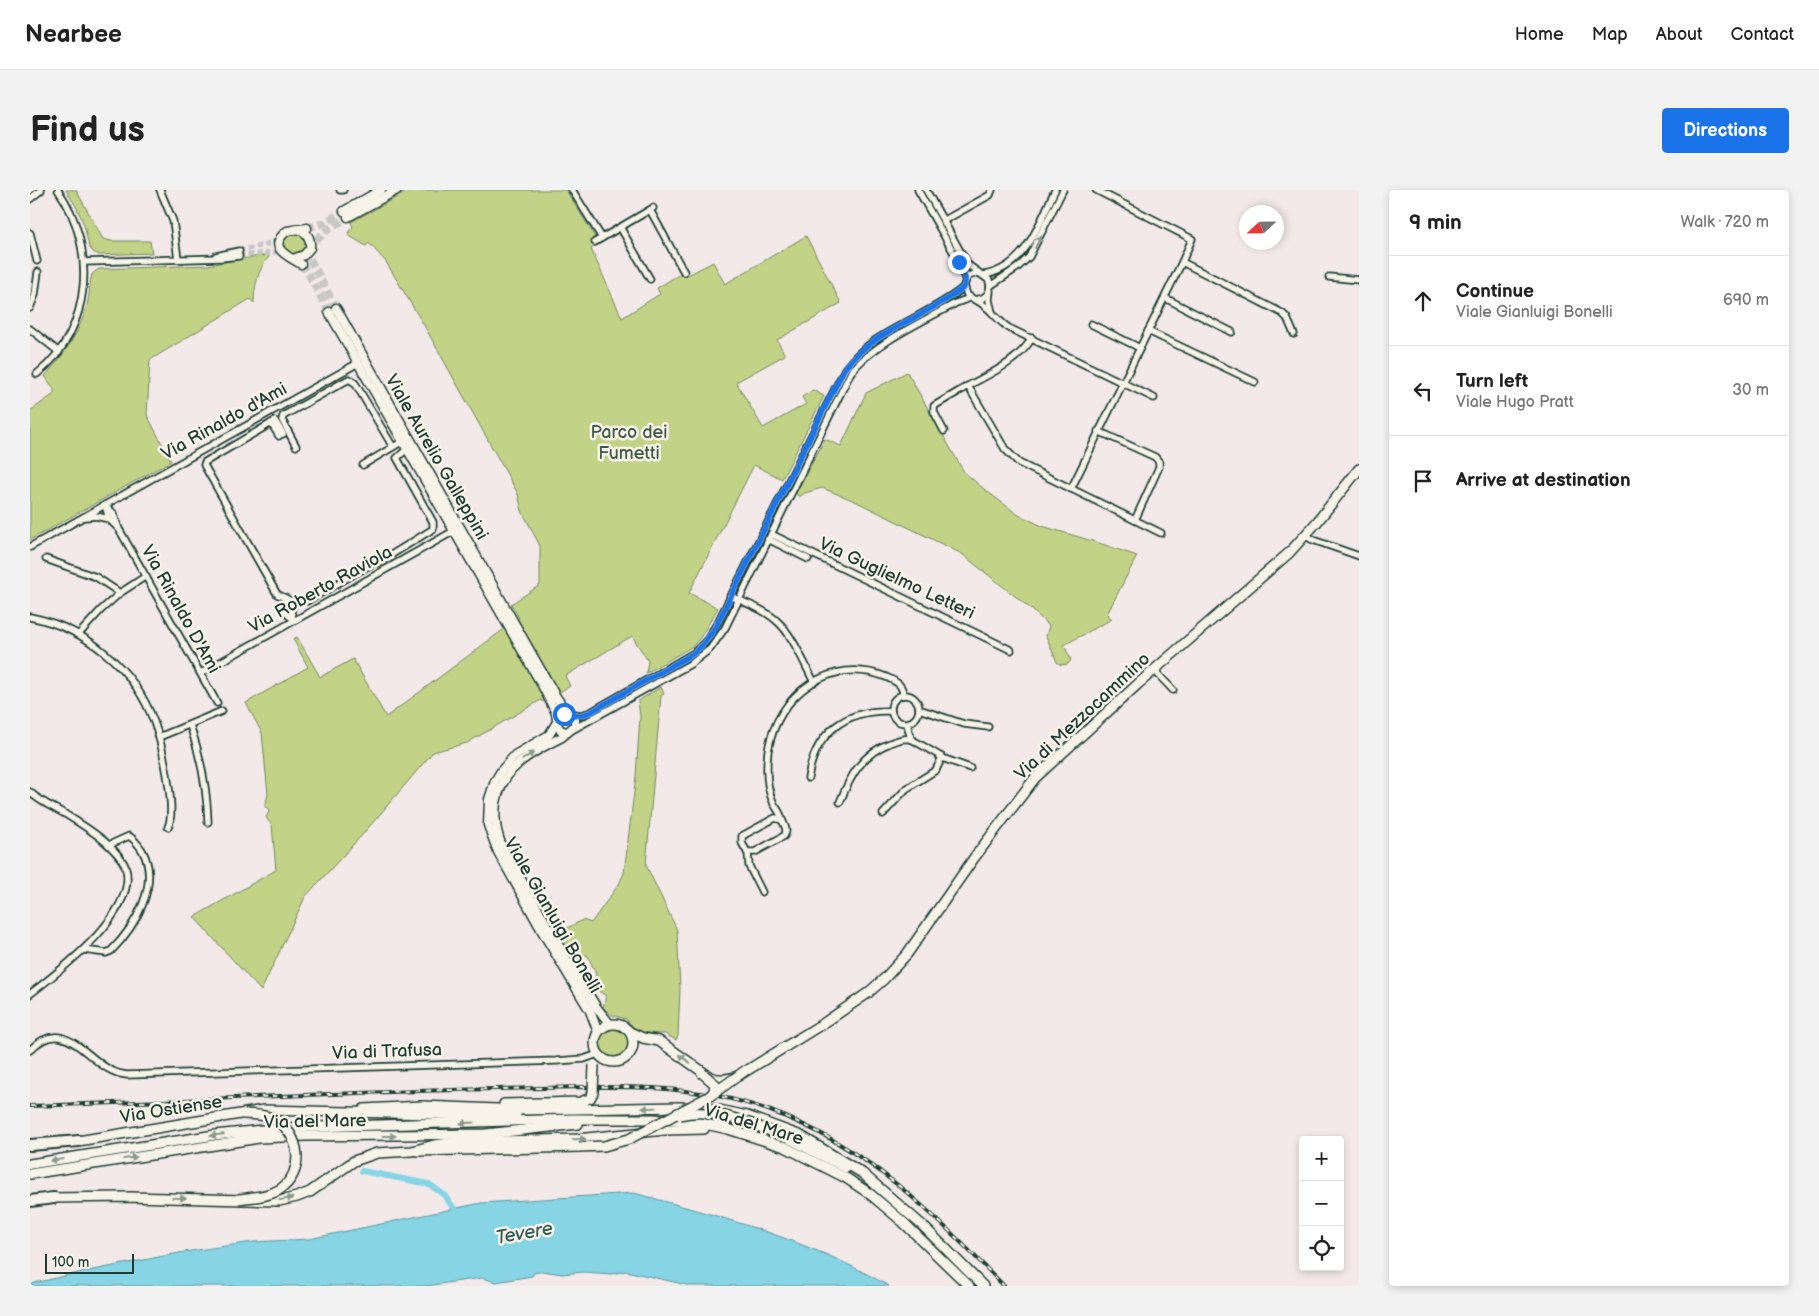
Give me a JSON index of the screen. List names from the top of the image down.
{
  "streets": {
    "main road": ["Via di Mezzocammino", "Via Ostiense", "Via del Mare"],
    "street": [
      "Via Rinaldo d'Ami",
      "Viale Aurelio Galleppini",
      "Via Guglielmo Letteri",
      "Via Roberto Raviola",
      "Via Rinaldo D'Ami",
      "Viale Gianluigi Bonelli",
      "Via di Trafusa"
    ]
  },
  "crossings": [
    ["Via Rinaldo d'Ami", "Viale Aurelio Galleppini"],
    ["Via Rinaldo d'Ami", "Via Rinaldo D'Ami"],
    ["Viale Aurelio Galleppini", "Via Roberto Raviola"],
    ["Via Guglielmo Letteri", "Viale Gianluigi Bonelli"],
    ["Via Roberto Raviola", "Via Rinaldo D'Ami"],
    ["Via di Mezzocammino", "Viale Gianluigi Bonelli"],
    ["Via di Mezzocammino", "Via di Trafusa"],
    ["Viale Gianluigi Bonelli", "Via di Trafusa"]
  ],
  "water": ["Tevere"],
  "parks": ["Parco dei Fumetti"],
  "scale_bar": "100 m",
  "north": "left",
  "page": {
    "header": "Nearbee",
    "nav": [
      "Home",
      "Map",
      "About",
      "Contact"
    ],
    "buttons": "Directions",
    "title": "Find us",
    "heading": ["9 min", "Walk · 720 m"],
    "list": [
      ["Continue", "Viale Gianluigi Bonelli", "690 m"],
      ["Turn left", "Viale Hugo Pratt", "30 m"],
      "Arrive at destination"
    ],
    "map_buttons": ["+", "−"],
    "scale": "100 m"
  }
}
